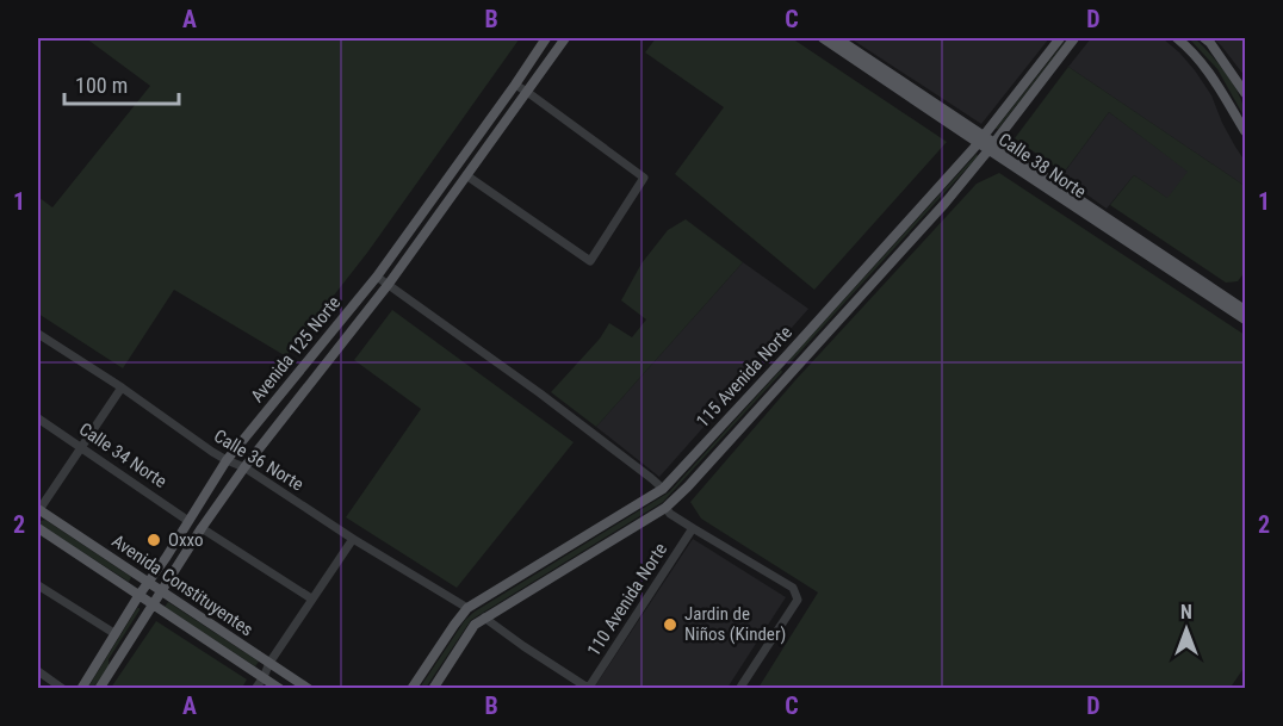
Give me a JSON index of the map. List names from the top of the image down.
{
  "streets": {
    "main road": [
      "Calle 38 Norte",
      "Avenida 125 Norte",
      "115 Avenida Norte",
      "Avenida Constituyentes"
    ],
    "street": ["Calle 34 Norte", "Calle 36 Norte", "110 Avenida Norte"]
  },
  "crossings": [
    ["Calle 38 Norte", "115 Avenida Norte"],
    ["Avenida 125 Norte", "Calle 34 Norte"],
    ["Avenida 125 Norte", "Calle 36 Norte"],
    ["Avenida 125 Norte", "Avenida Constituyentes"],
    ["115 Avenida Norte", "Calle 36 Norte"]
  ],
  "places": ["Oxxo", "Jardin de Niños (Kinder)"],
  "scale_bar": "100 m",
  "north": "top",
  "grid": {
    "columns": [
      "A",
      "B",
      "C",
      "D"
    ],
    "rows": ["1", "2"]
  }
}
